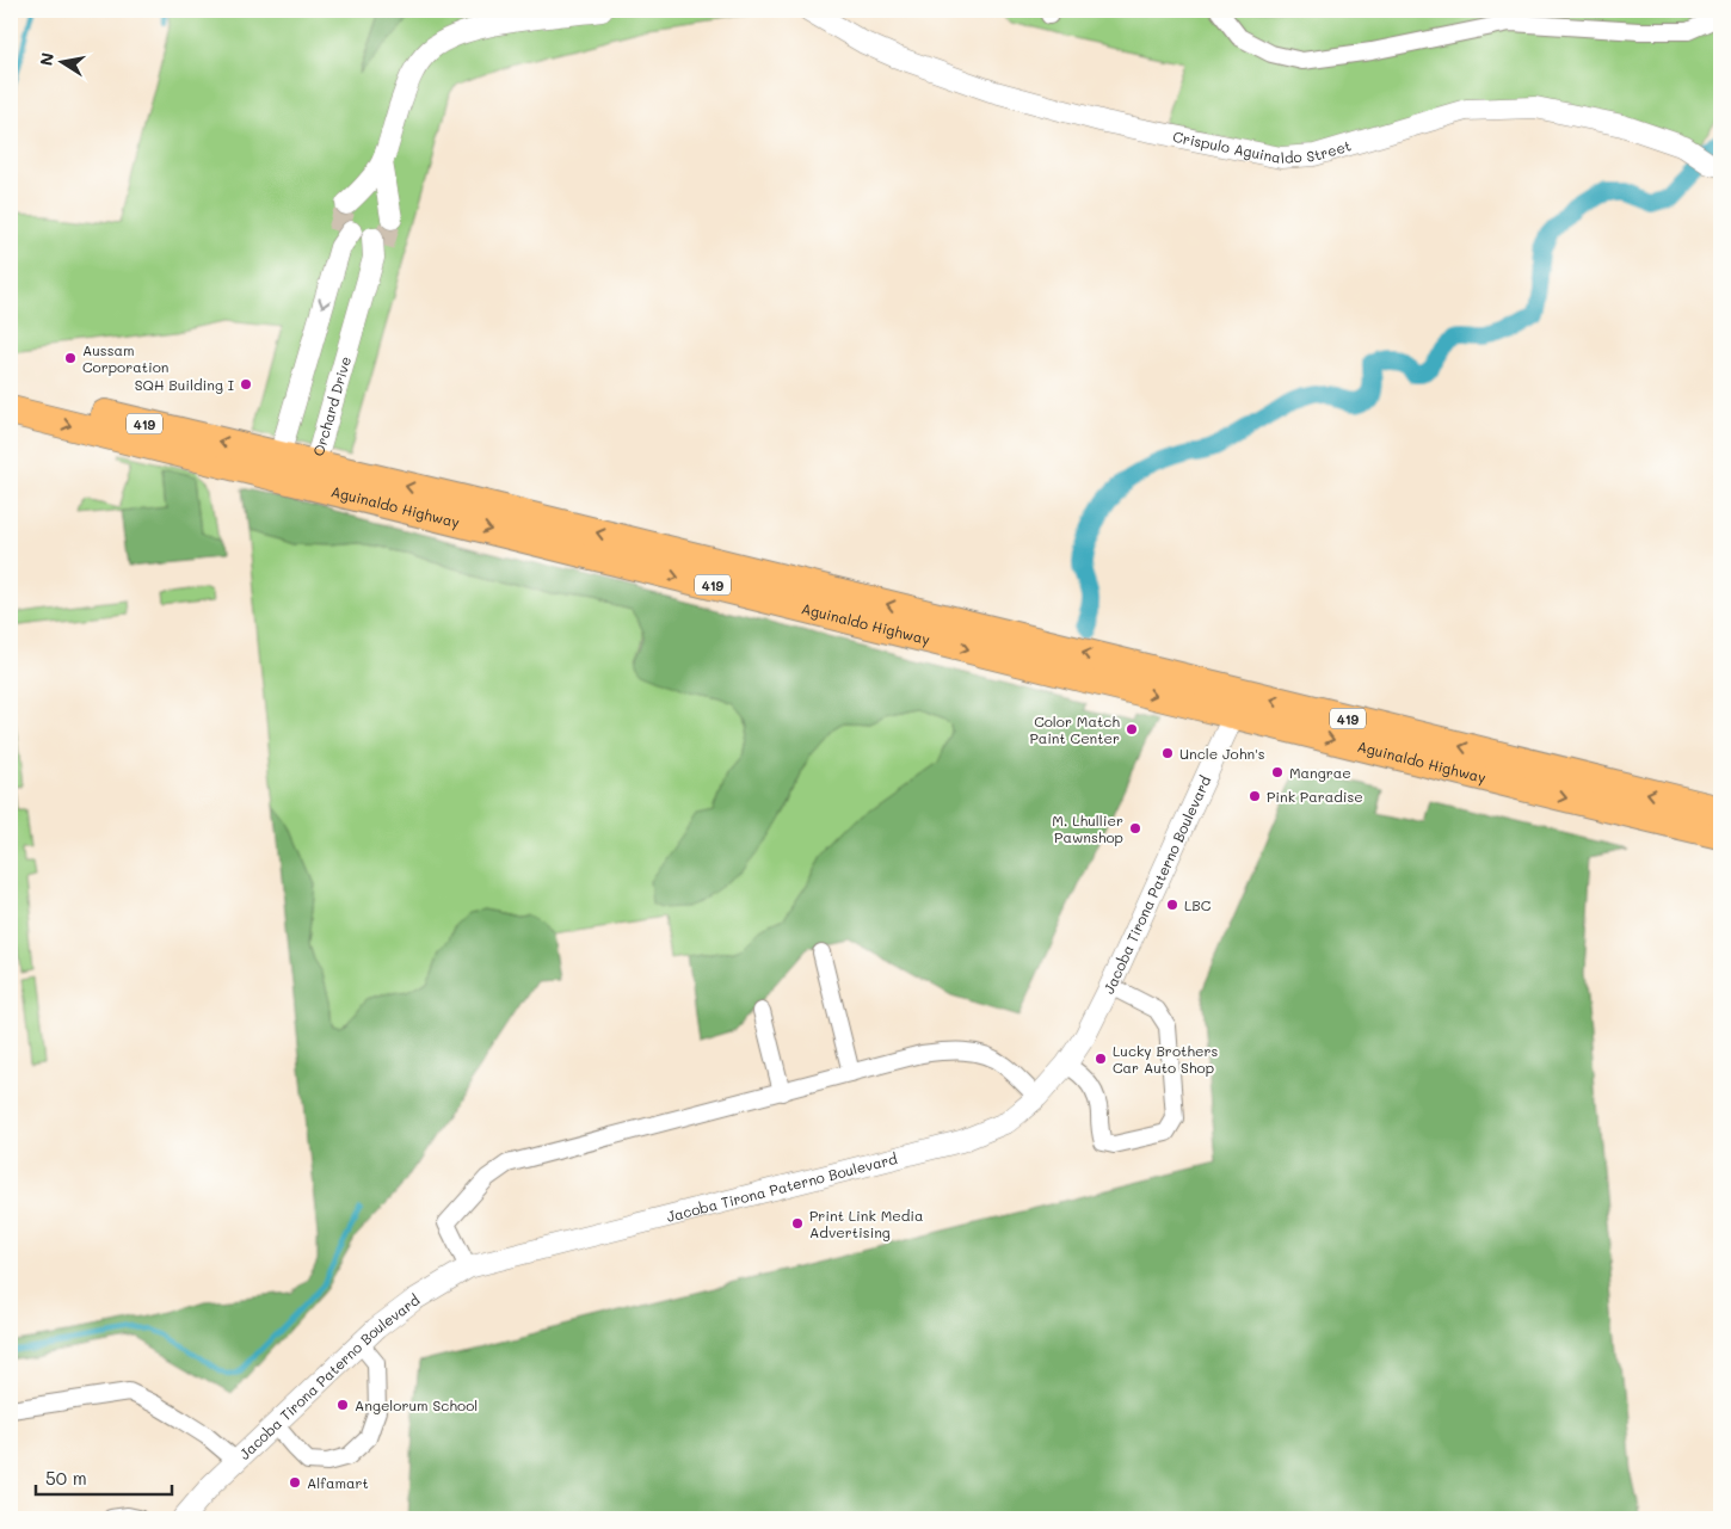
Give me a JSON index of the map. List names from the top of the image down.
{
  "streets": {
    "highway": ["419", "Aguinaldo Highway"],
    "street": ["Crispulo Aguinaldo Street", "Orchard Drive", "Jacoba Tirona Paterno Boulevard"]
  },
  "crossings": [
    ["Orchard Drive", "Aguinaldo Highway"],
    ["Aguinaldo Highway", "Jacoba Tirona Paterno Boulevard"]
  ],
  "places": [
    "Aussam Corporation",
    "SQH Building I",
    "Color Match Paint Center",
    "Uncle John's",
    "Mangrae",
    "Pink Paradise",
    "M. Lhullier Pawnshop",
    "LBC",
    "Lucky Brothers Car Auto Shop",
    "Print Link Media Advertising",
    "Angelorum School",
    "Alfamart"
  ],
  "scale_bar": "50 m",
  "north": "left"
}
